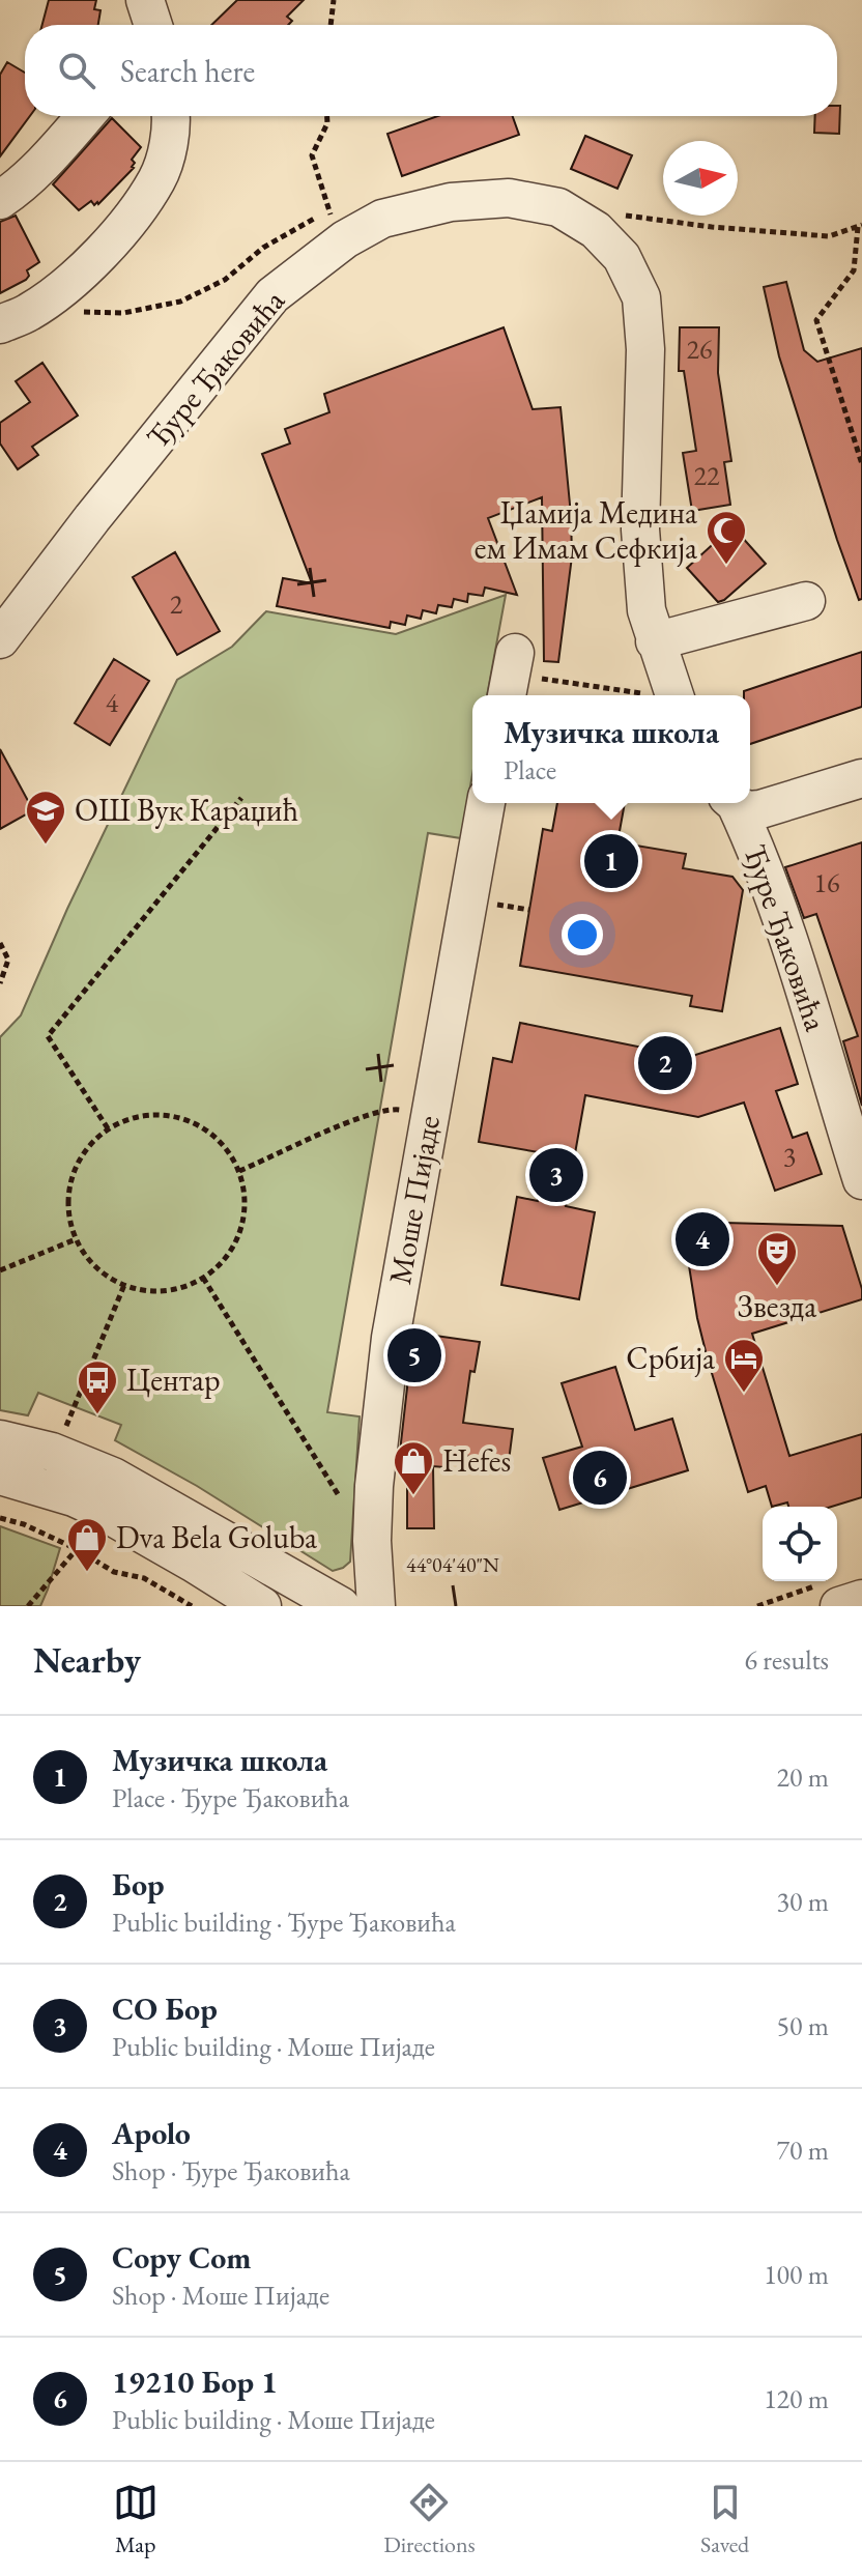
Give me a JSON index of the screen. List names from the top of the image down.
{
  "streets": {
    "street": ["Ђуре Ђаковића", "Моше Пијаде"]
  },
  "places": {
    "mosque": ["Џамија Медина ем Имам Сефкија"],
    "school or university": ["ОШ Вук Караџић"],
    "theatre": ["Звезда"],
    "hotel": ["Србија"],
    "bus stop": ["Центар"],
    "shop": ["Hefes", "Dva Bela Goluba"]
  },
  "house_numbers": [
    "26",
    "22",
    "2",
    "4",
    "16",
    "3"
  ],
  "north": "right",
  "page": {
    "search": "Search here",
    "popup": ["Музичка школа", "Place"],
    "pins": [
      "1",
      "2",
      "3",
      "4",
      "5",
      "6"
    ],
    "heading": ["Nearby", "6 results"],
    "list": [
      {
        "mark": "1",
        "name": "Музичка школа",
        "note": "Place · Ђуре Ђаковића",
        "value": "20 m"
      },
      {
        "mark": "2",
        "name": "Бор",
        "note": "Public building · Ђуре Ђаковића",
        "value": "30 m"
      },
      {
        "mark": "3",
        "name": "СО Бор",
        "note": "Public building · Моше Пијаде",
        "value": "50 m"
      },
      {
        "mark": "4",
        "name": "Apolo",
        "note": "Shop · Ђуре Ђаковића",
        "value": "70 m"
      },
      {
        "mark": "5",
        "name": "Copy Com",
        "note": "Shop · Моше Пијаде",
        "value": "100 m"
      },
      {
        "mark": "6",
        "name": "19210 Бор 1",
        "note": "Public building · Моше Пијаде",
        "value": "120 m"
      }
    ],
    "nav": ["Map", "Directions", "Saved"]
  },
  "coordinates": ["44°04'40\"N"]
}
